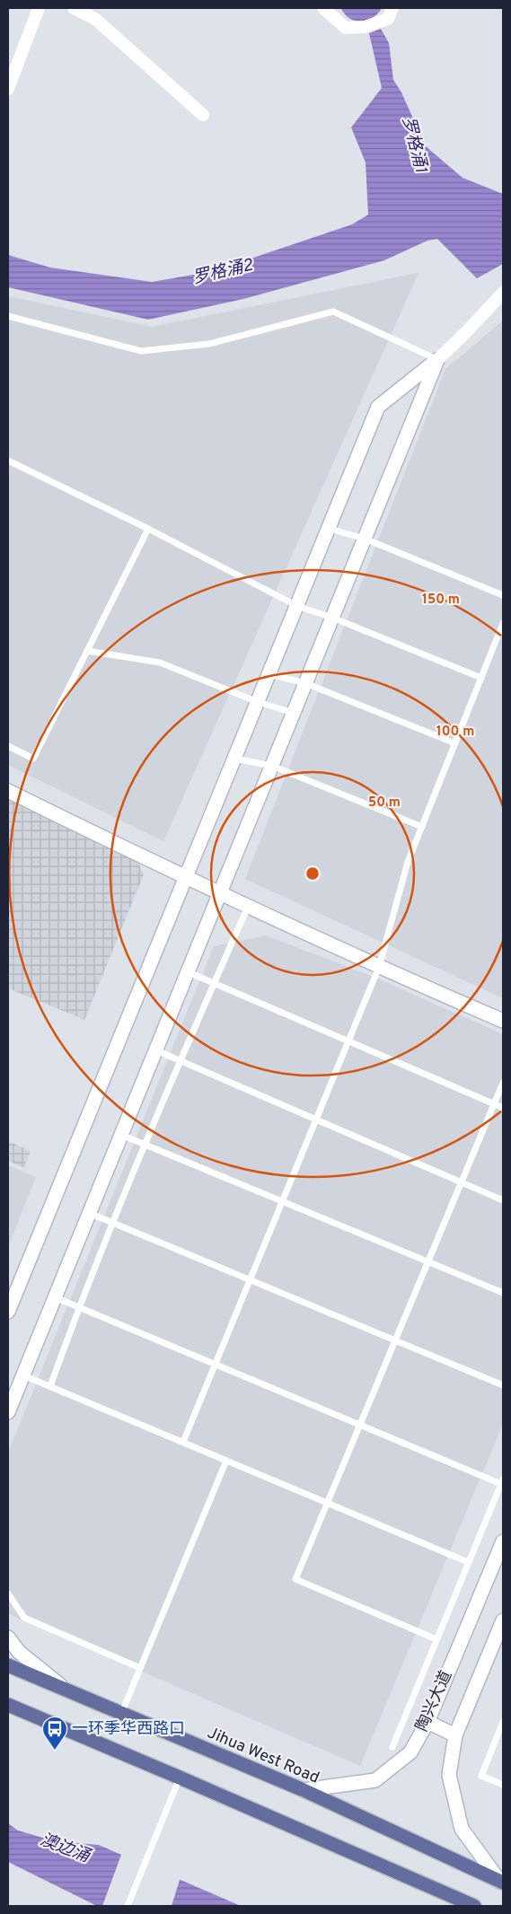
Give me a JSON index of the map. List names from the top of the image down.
{
  "streets": {
    "main road": ["Jihua West Road"],
    "street": ["陶兴大道"]
  },
  "crossings": [
    ["陶兴大道", "Jihua West Road"]
  ],
  "water": ["罗格涌1", "罗格涌2", "澳边涌"],
  "places": {
    "bus stop": ["一环季华西路口"]
  },
  "rings": ["150 m", "100 m", "50 m"]
}
